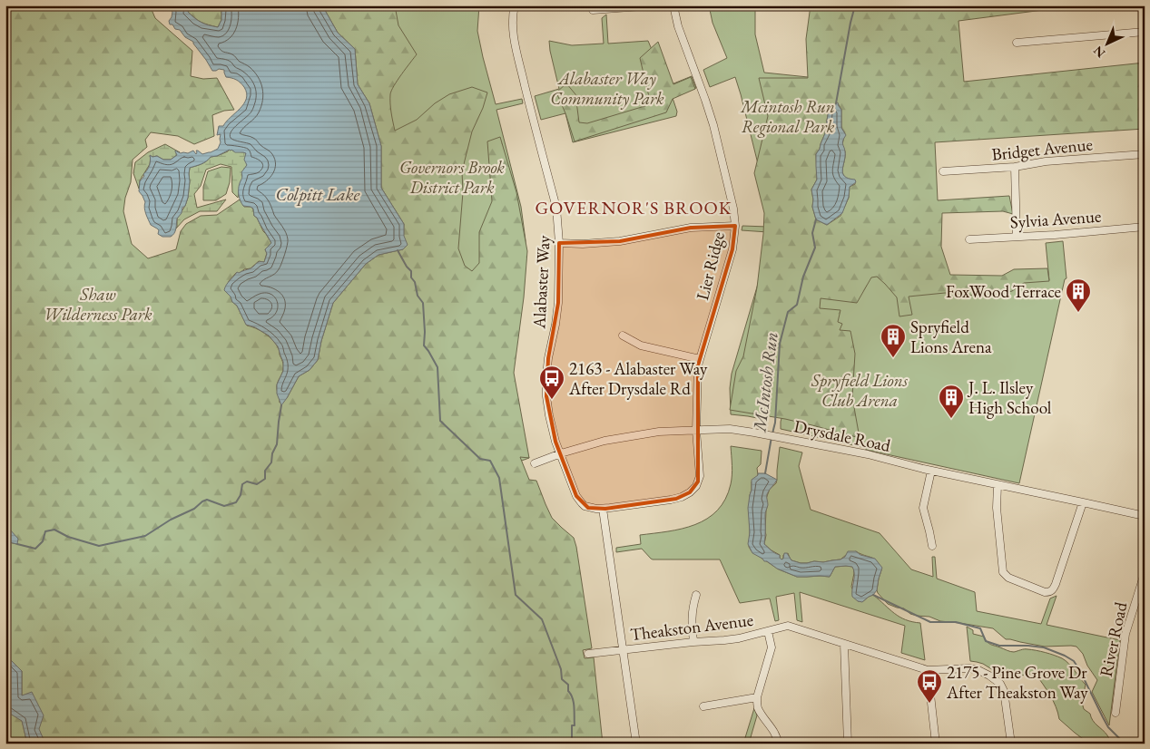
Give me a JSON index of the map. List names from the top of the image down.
{
  "streets": {
    "street": [
      "Bridget Avenue",
      "Sylvia Avenue",
      "Lier Ridge",
      "Alabaster Way",
      "Drysdale Road",
      "Theakston Avenue",
      "River Road"
    ]
  },
  "crossings": [
    ["Lier Ridge", "Alabaster Way"],
    ["Lier Ridge", "Drysdale Road"],
    ["Alabaster Way", "Drysdale Road"]
  ],
  "districts": ["GOVERNOR'S BROOK"],
  "water": ["Colpitt Lake", "McIntosh Run"],
  "parks": [
    "Alabaster Way Community Park",
    "Mcintosh Run Regional Park",
    "Governors Brook District Park",
    "Shaw Wilderness Park",
    "Spryfield Lions Club Arena"
  ],
  "places": {
    "building": ["FoxWood Terrace", "Spryfield Lions Arena", "J. L. Ilsley High School"],
    "bus stop": ["2163 - Alabaster Way After Drysdale Rd", "2175 - Pine Grove Dr After Theakston Way"]
  },
  "north": "bottom left"
}
